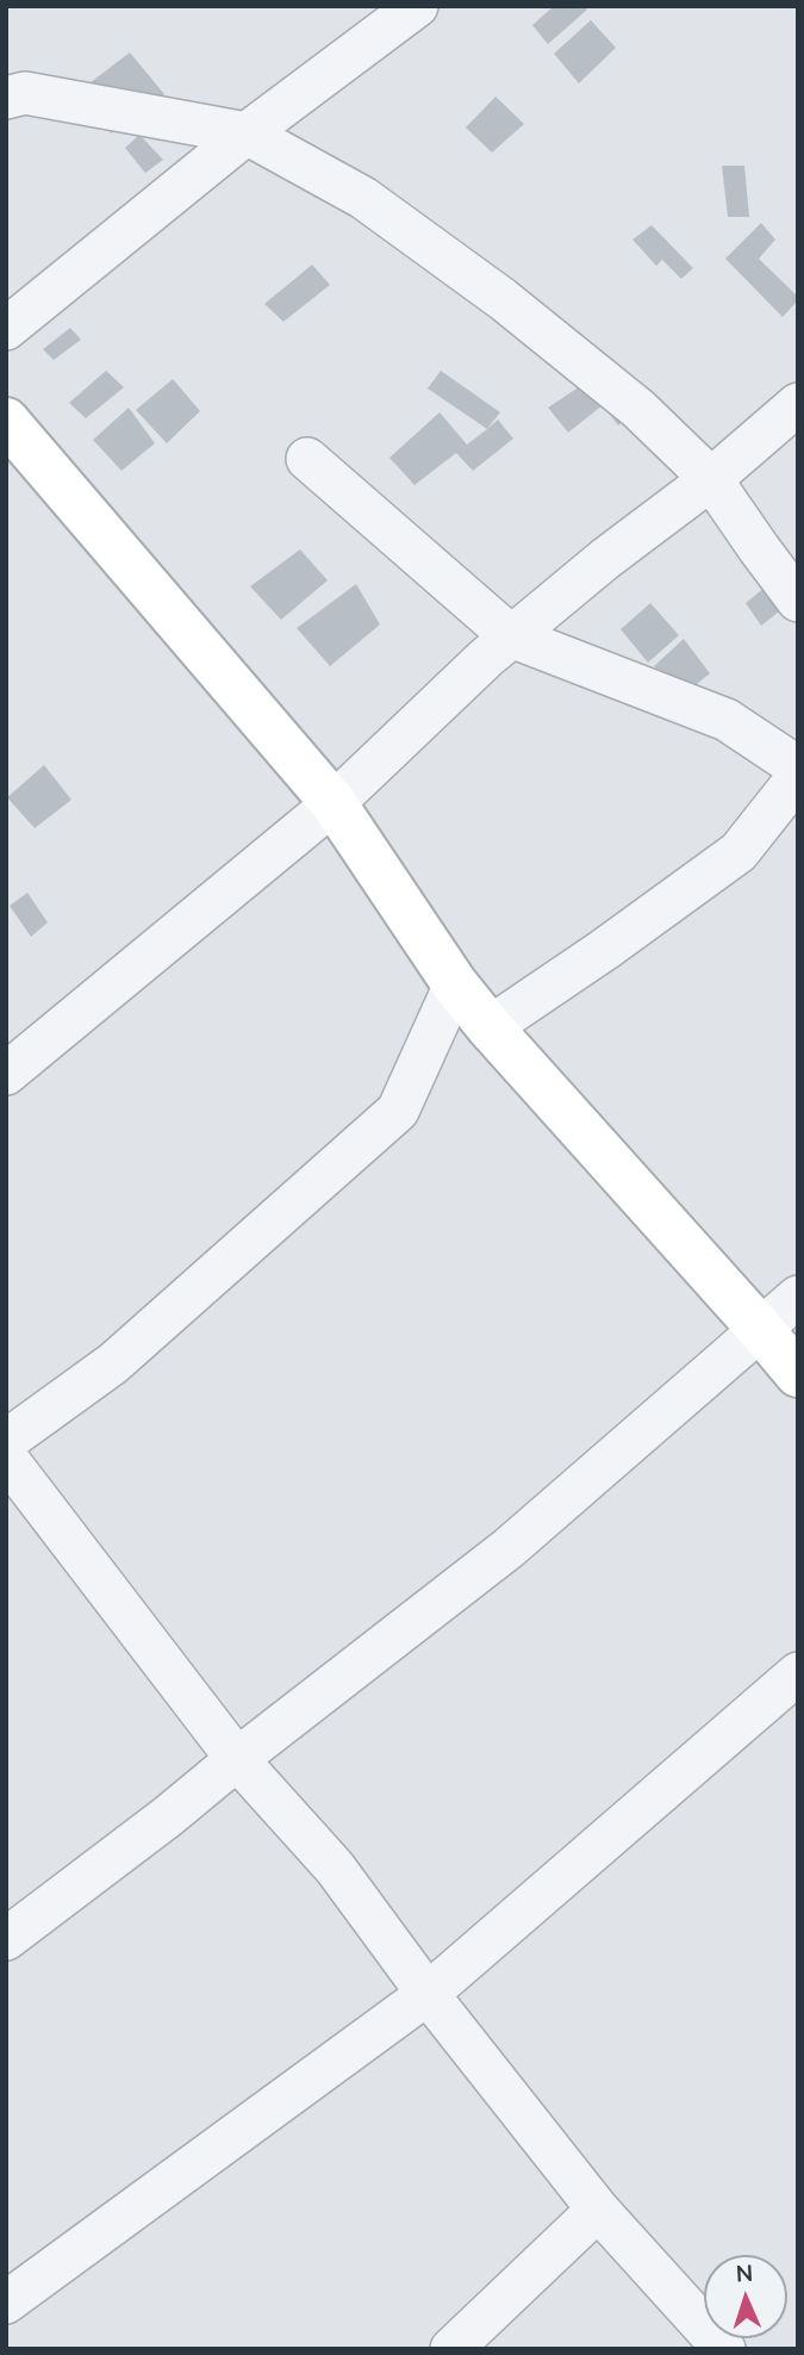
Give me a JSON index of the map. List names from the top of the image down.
{
  "north": "top"
}
